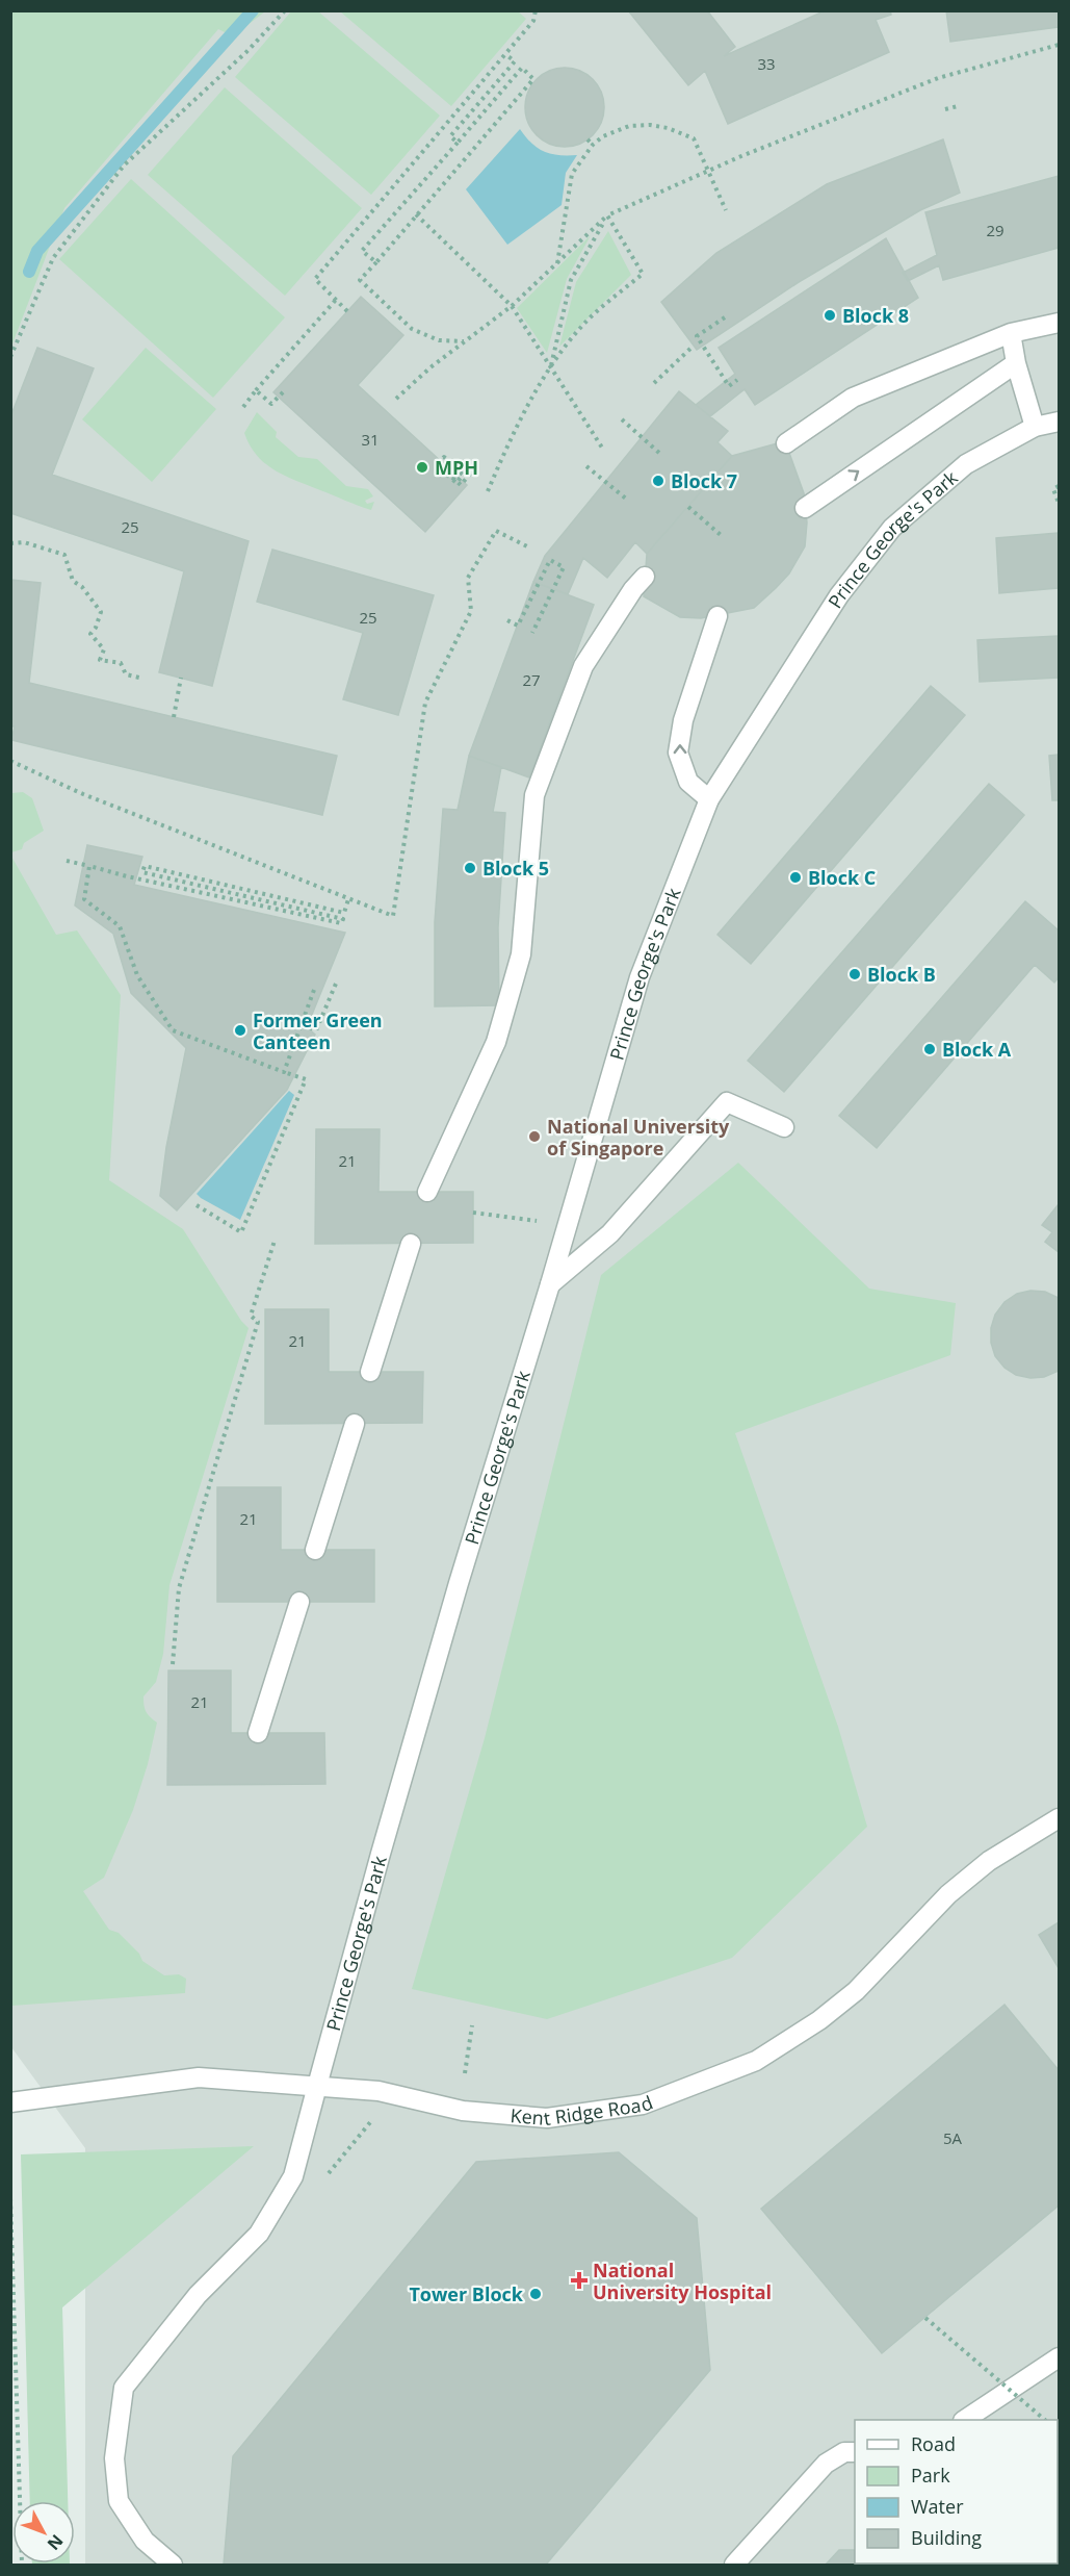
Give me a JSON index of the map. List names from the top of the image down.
{
  "streets": {
    "street": ["Prince George's Park", "Kent Ridge Road"]
  },
  "crossings": [
    ["Prince George's Park", "Kent Ridge Road"]
  ],
  "places": {
    "other": [
      "Block 8",
      "MPH",
      "Block 7",
      "Block 5",
      "Block C",
      "Block B",
      "Former Green Canteen",
      "Block A",
      "National University of Singapore",
      "Tower Block"
    ],
    "health": ["National University Hospital"]
  },
  "house_numbers": [
    "33",
    "29",
    "31",
    "25",
    "25",
    "27",
    "21",
    "21",
    "21",
    "21",
    "5A"
  ],
  "legend": [
    "Road",
    "Park",
    "Water",
    "Building"
  ],
  "north": "bottom right"
}
